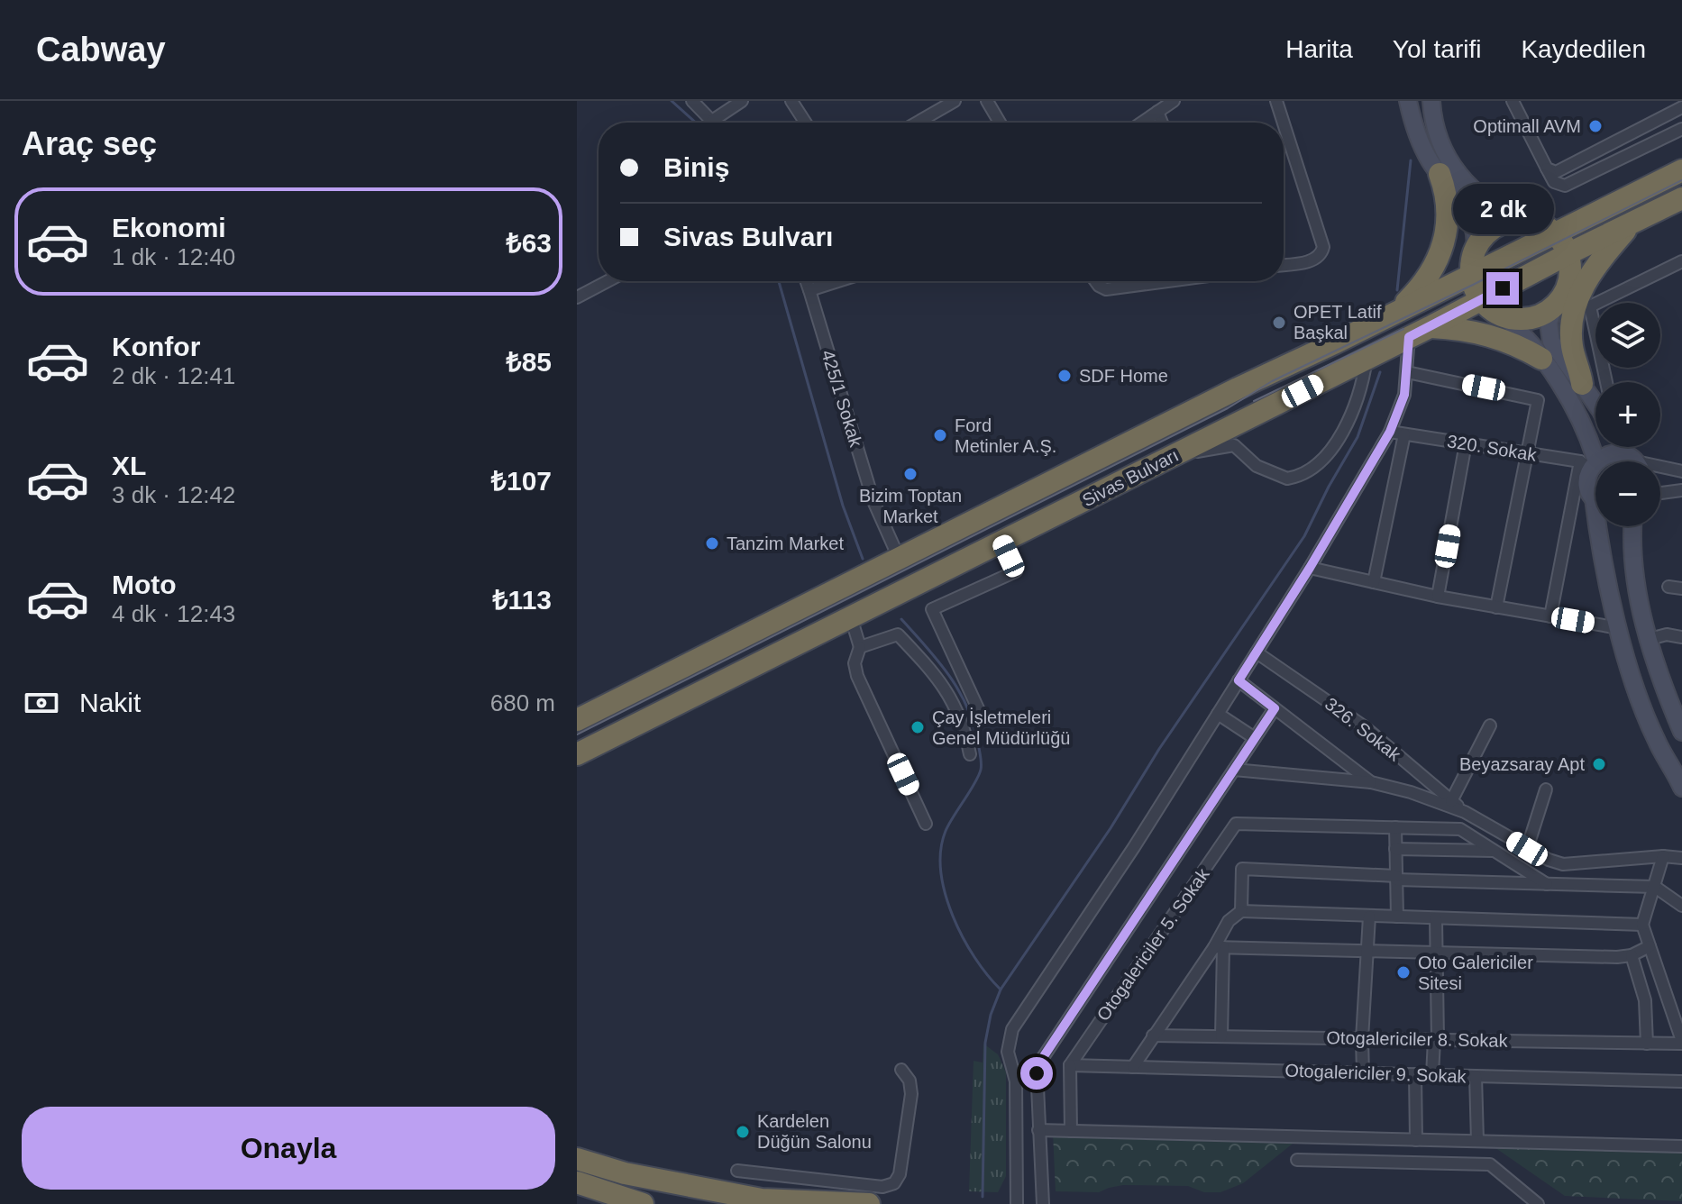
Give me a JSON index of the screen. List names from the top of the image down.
{
  "streets": {
    "highway": ["Sivas Bulvarı"],
    "street": [
      "425/1 Sokak",
      "320. Sokak",
      "326. Sokak",
      "Otogalericiler 5. Sokak",
      "Otogalericiler 8. Sokak",
      "Otogalericiler 9. Sokak"
    ]
  },
  "crossings": [
    ["425/1 Sokak", "Sivas Bulvarı"],
    ["Otogalericiler 5. Sokak", "Otogalericiler 9. Sokak"]
  ],
  "places": [
    "Optimall AVM",
    "OPET Latif Başkal",
    "SDF Home",
    "Ford Metinler A.Ş.",
    "Bizim Toptan Market",
    "Tanzim Market",
    "Çay İşletmeleri Genel Müdürlüğü",
    "Beyazsaray Apt",
    "Oto Galericiler Sitesi",
    "Kardelen Düğün Salonu"
  ],
  "page": {
    "header": "Cabway",
    "nav": ["Harita", "Yol tarifi", "Kaydedilen"],
    "heading": "Araç seç",
    "banner": ["Biniş", "Sivas Bulvarı"],
    "bubble": "2 dk",
    "list": [
      {
        "name": "Ekonomi",
        "note": "1 dk · 12:40",
        "value": "₺63"
      },
      {
        "name": "Konfor",
        "note": "2 dk · 12:41",
        "value": "₺85"
      },
      {
        "name": "XL",
        "note": "3 dk · 12:42",
        "value": "₺107"
      },
      {
        "name": "Moto",
        "note": "4 dk · 12:43",
        "value": "₺113"
      }
    ],
    "map_buttons": ["+", "−"],
    "pay": ["Nakit", "680 m"],
    "buttons": "Onayla"
  }
}
